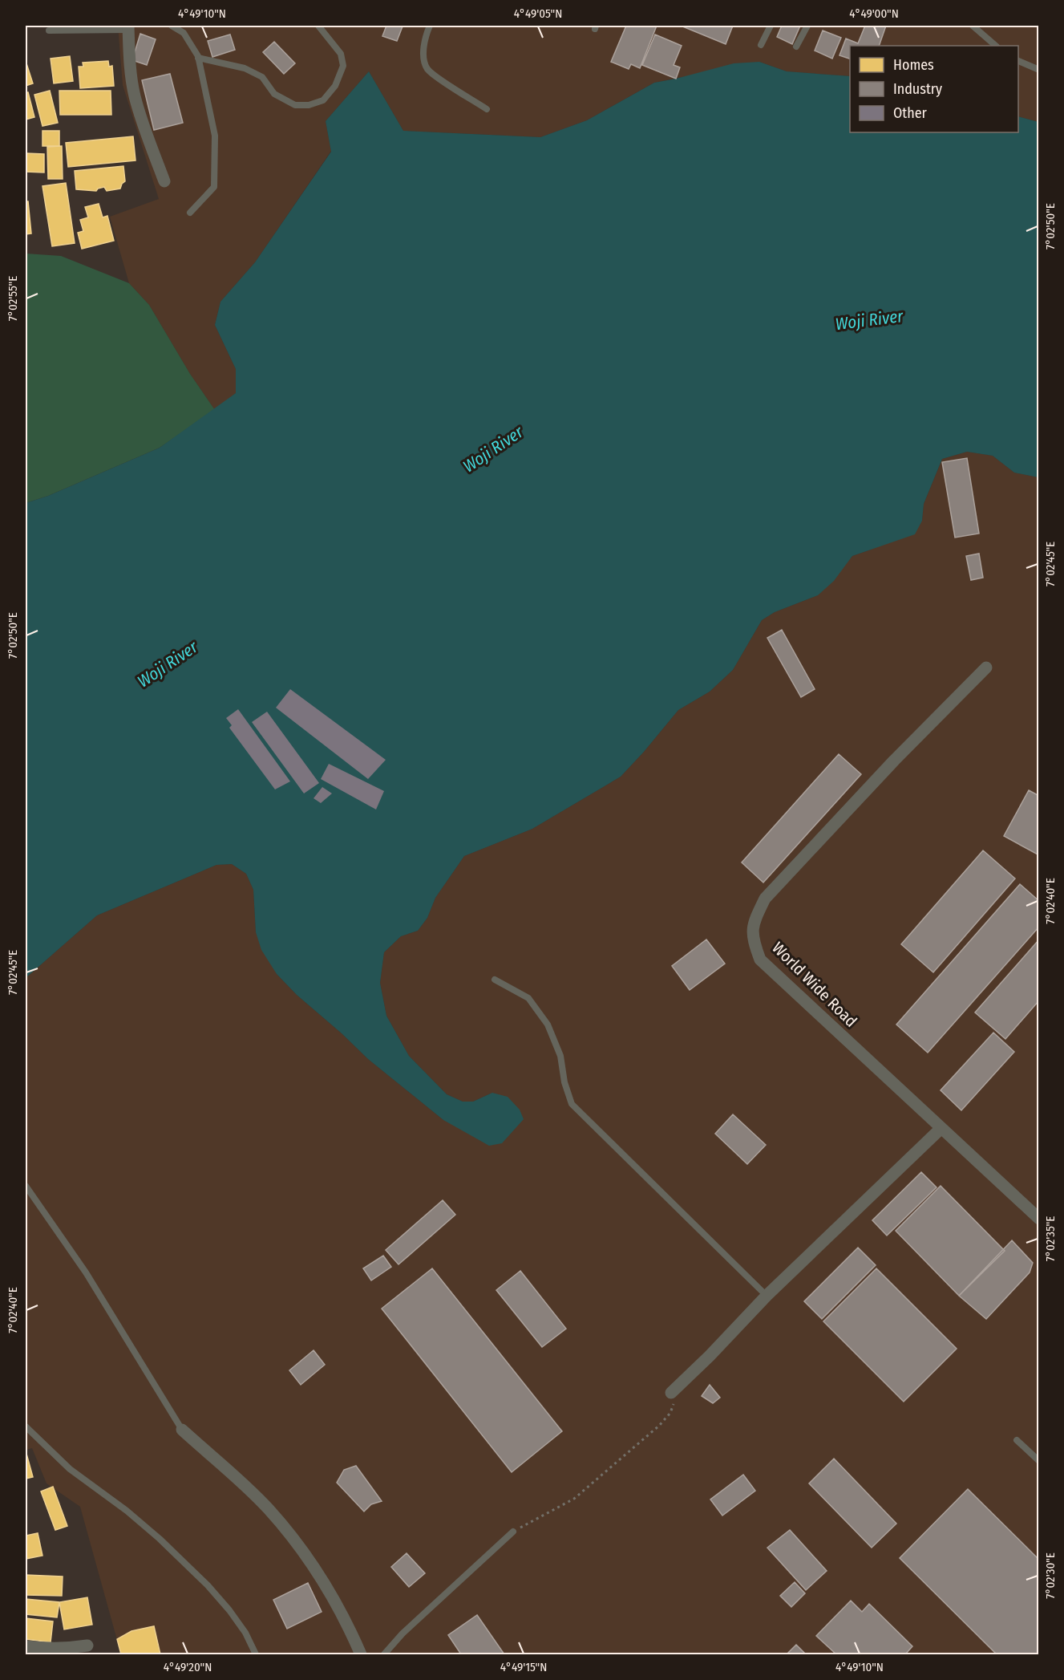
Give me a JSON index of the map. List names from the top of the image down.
{
  "streets": {
    "street": ["World Wide Road"]
  },
  "water": ["Woji River"],
  "legend": ["Homes", "Industry", "Other"],
  "coordinates": [
    "4°49'10\"N",
    "4°49'05\"N",
    "4°49'00\"N",
    "7°02'50\"E",
    "7°02'55\"E",
    "7°02'45\"E",
    "7°02'40\"E",
    "7°02'35\"E",
    "7°02'30\"E",
    "4°49'20\"N",
    "4°49'15\"N"
  ]
}
